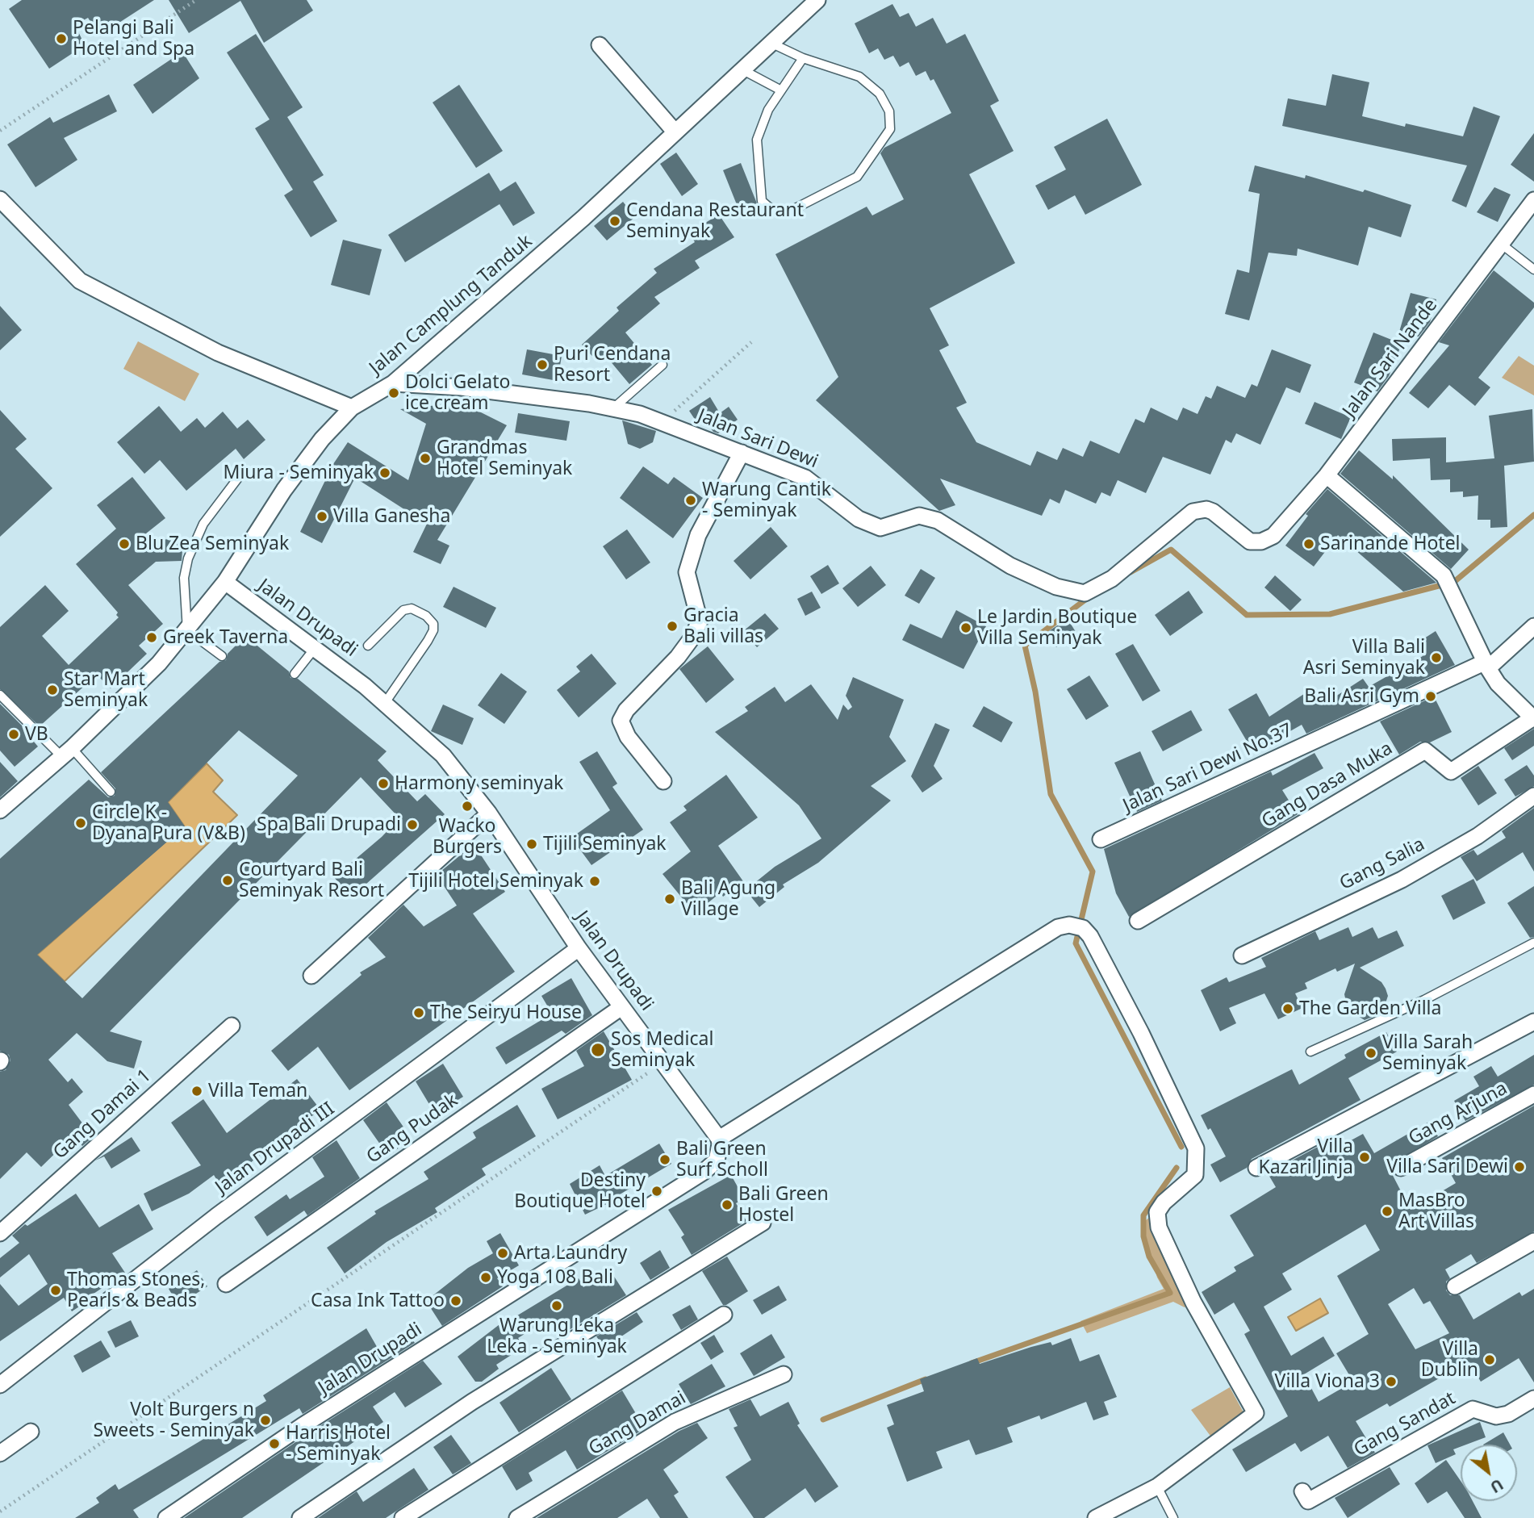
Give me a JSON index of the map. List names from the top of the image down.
{
  "streets": {
    "street": [
      "Jalan Camplung Tanduk",
      "Jalan Sari Nande",
      "Jalan Sari Dewi",
      "Jalan Drupadi",
      "Jalan Sari Dewi No.37",
      "Gang Dasa Muka",
      "Gang Salia",
      "Gang Arjuna",
      "Gang Damai 1",
      "Gang Pudak",
      "Jalan Drupadi III",
      "Gang Damai",
      "Gang Sandat"
    ]
  },
  "crossings": [
    ["Jalan Camplung Tanduk", "Jalan Sari Dewi"],
    ["Jalan Camplung Tanduk", "Jalan Drupadi"],
    ["Jalan Sari Nande", "Jalan Sari Dewi"],
    ["Jalan Drupadi", "Gang Pudak"],
    ["Jalan Drupadi", "Jalan Drupadi III"]
  ],
  "places": [
    "Pelangi Bali Hotel and Spa",
    "Cendana Restaurant Seminyak",
    "Puri Cendana Resort",
    "Dolci Gelato ice cream",
    "Grandmas Hotel Seminyak",
    "Miura - Seminyak",
    "Warung Cantik - Seminyak",
    "Villa Ganesha",
    "Blu Zea Seminyak",
    "Sarinande Hotel",
    "Gracia Bali villas",
    "Le Jardin Boutique Villa Seminyak",
    "Greek Taverna",
    "Villa Bali Asri Seminyak",
    "Star Mart Seminyak",
    "Bali Asri Gym",
    "VB",
    "Harmony seminyak",
    "Wacko Burgers",
    "Circle K - Dyana Pura (V&B)",
    "Spa Bali Drupadi",
    "Tijili Seminyak",
    "Courtyard Bali Seminyak Resort",
    "Tijili Hotel Seminyak",
    "Bali Agung Village",
    "The Garden Villa",
    "The Seiryu House",
    "Sos Medical Seminyak",
    "Villa Sarah Seminyak",
    "Villa Teman",
    "Villa Kazari Jinja",
    "Bali Green Surf Scholl",
    "Villa Sari Dewi",
    "Destiny Boutique Hotel",
    "Bali Green Hostel",
    "MasBro Art Villas",
    "Arta Laundry",
    "Yoga 108 Bali",
    "Thomas Stones, Pearls & Beads",
    "Casa Ink Tattoo",
    "Warung Leka Leka - Seminyak",
    "Villa Dublin",
    "Villa Viona 3",
    "Volt Burgers n Sweets - Seminyak",
    "Harris Hotel - Seminyak"
  ],
  "north": "bottom right"
}
